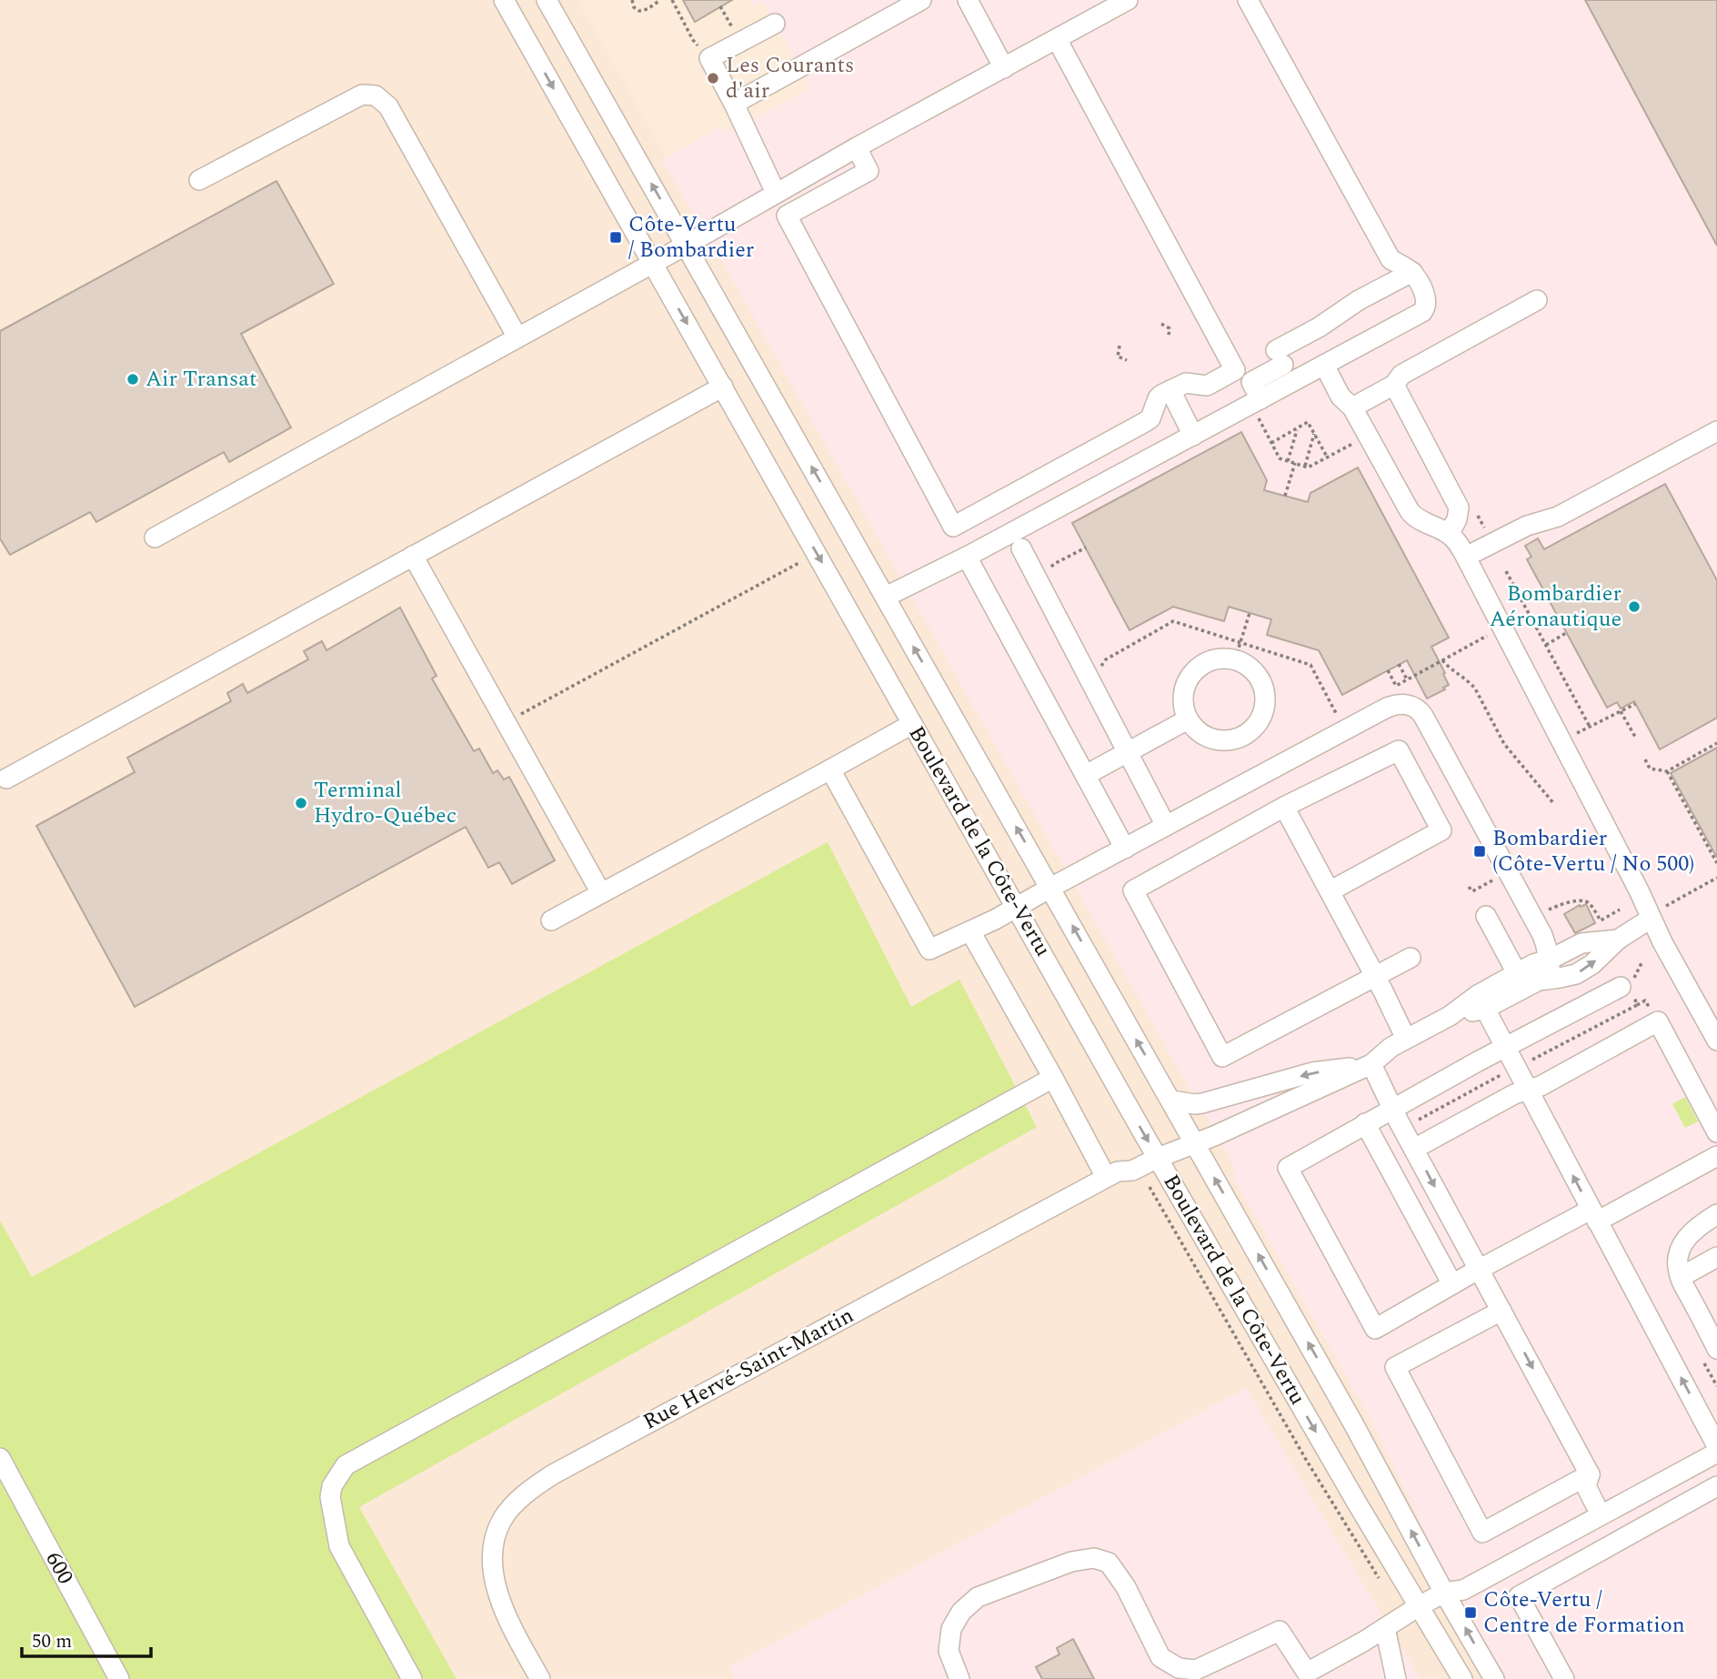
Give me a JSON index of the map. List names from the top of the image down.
{
  "streets": {
    "street": ["Boulevard de la Côte-Vertu", "Rue Hervé-Saint-Martin", "600"]
  },
  "crossings": [
    ["Boulevard de la Côte-Vertu", "Rue Hervé-Saint-Martin"]
  ],
  "places": {
    "other": [
      "Les Courants d'air",
      "Air Transat",
      "Bombardier Aéronautique",
      "Terminal Hydro-Québec"
    ],
    "transit": ["Côte-Vertu / Bombardier", "Bombardier (Côte-Vertu / No 500)", "Côte-Vertu / Centre de Formation"]
  },
  "scale_bar": "50 m"
}
